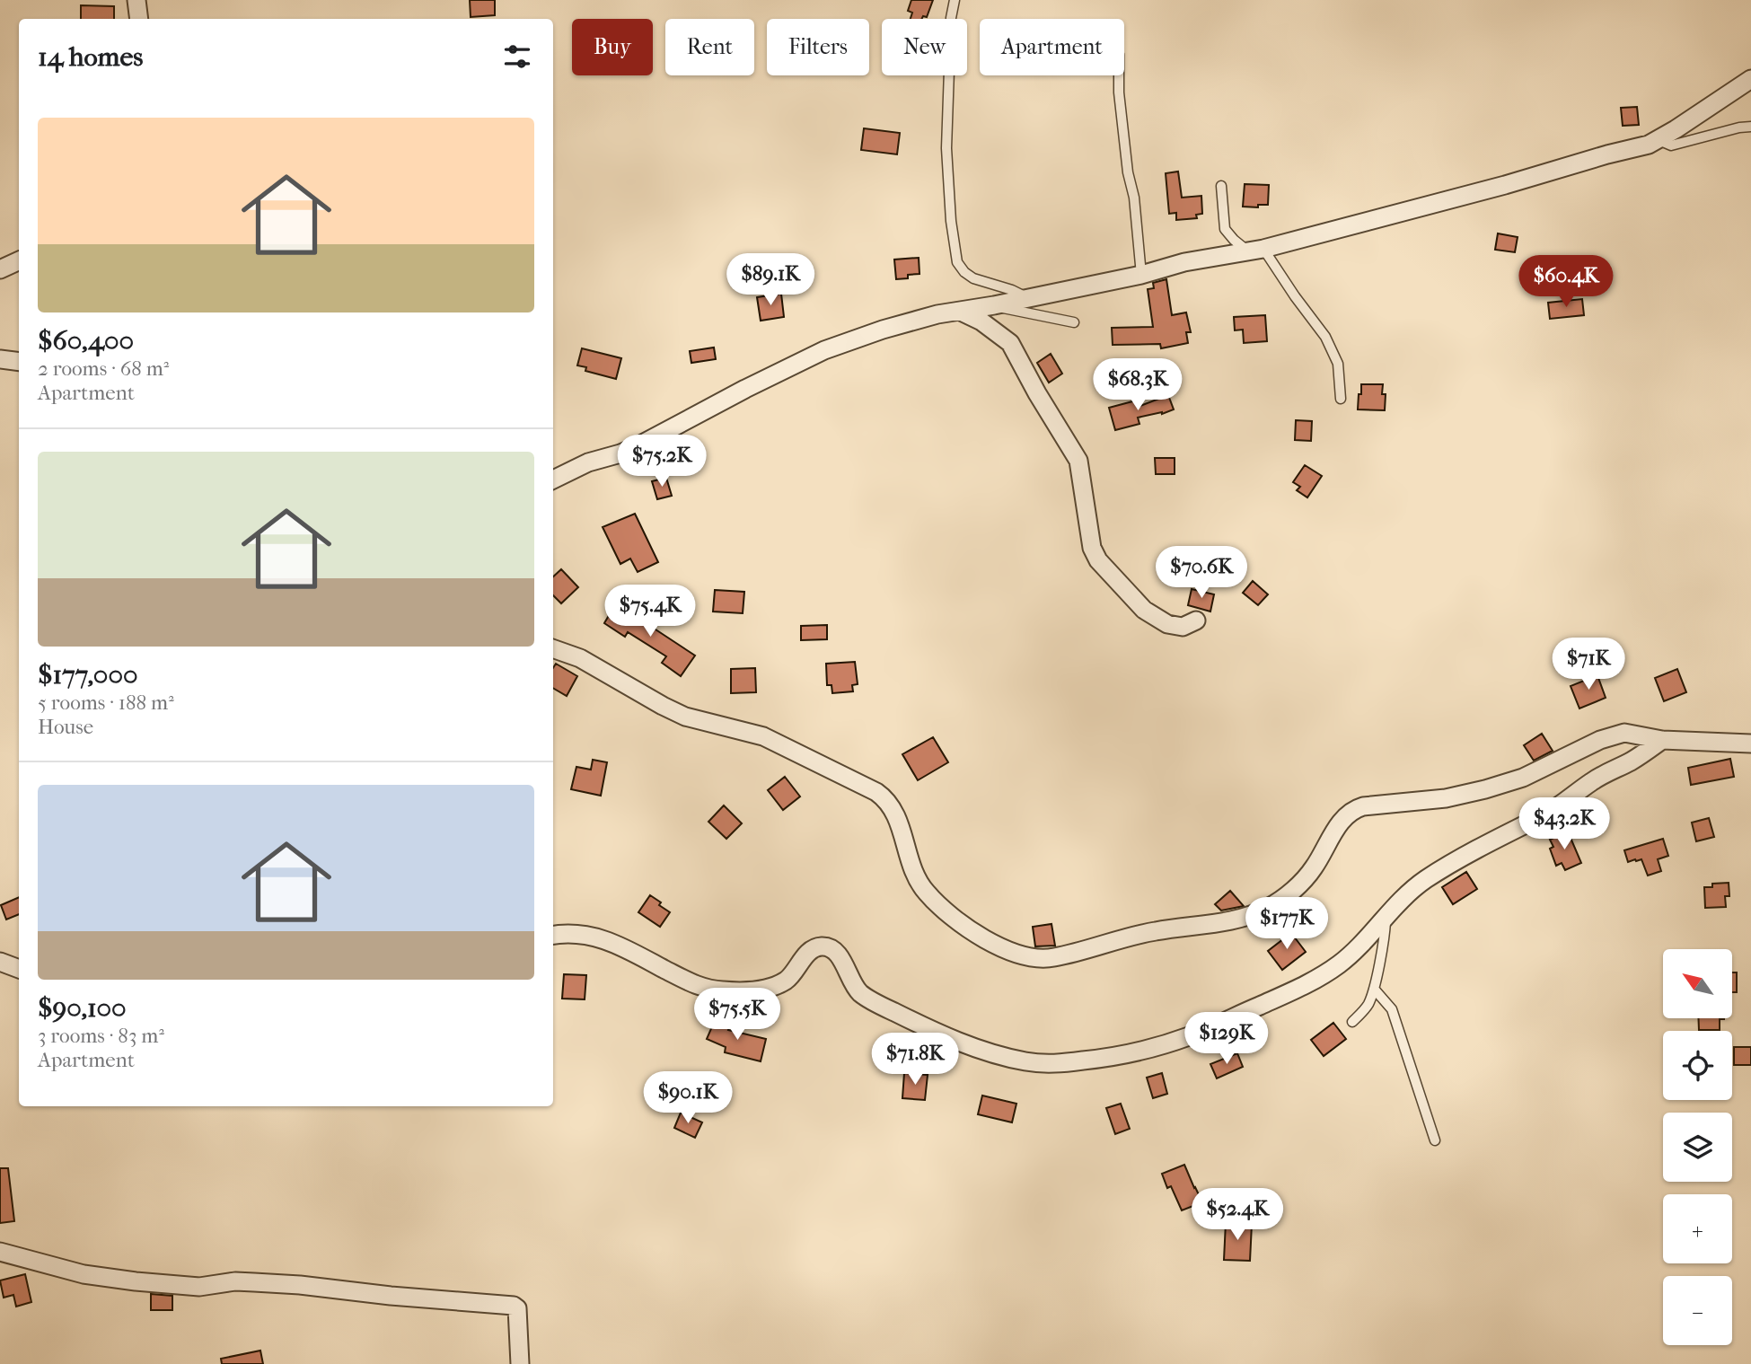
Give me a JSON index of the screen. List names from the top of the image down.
{
  "north": "top left",
  "page": {
    "chip": [
      "Buy",
      "Rent",
      "Filters",
      "New",
      "Apartment"
    ],
    "heading": "14 homes",
    "list": [
      {
        "name": "$60,400",
        "note": "2 rooms · 68 m² · Apartment"
      },
      {
        "name": "$177,000",
        "note": "5 rooms · 188 m² · House"
      },
      {
        "name": "$90,100",
        "note": "3 rooms · 83 m² · Apartment"
      }
    ],
    "price": [
      "$89.1K",
      "$60.4K",
      "$68.3K",
      "$75.2K",
      "$70.6K",
      "$75.4K",
      "$71K",
      "$43.2K",
      "$177K",
      "$75.5K",
      "$129K",
      "$71.8K",
      "$90.1K",
      "$52.4K"
    ],
    "map_buttons": ["+", "−"]
  }
}
